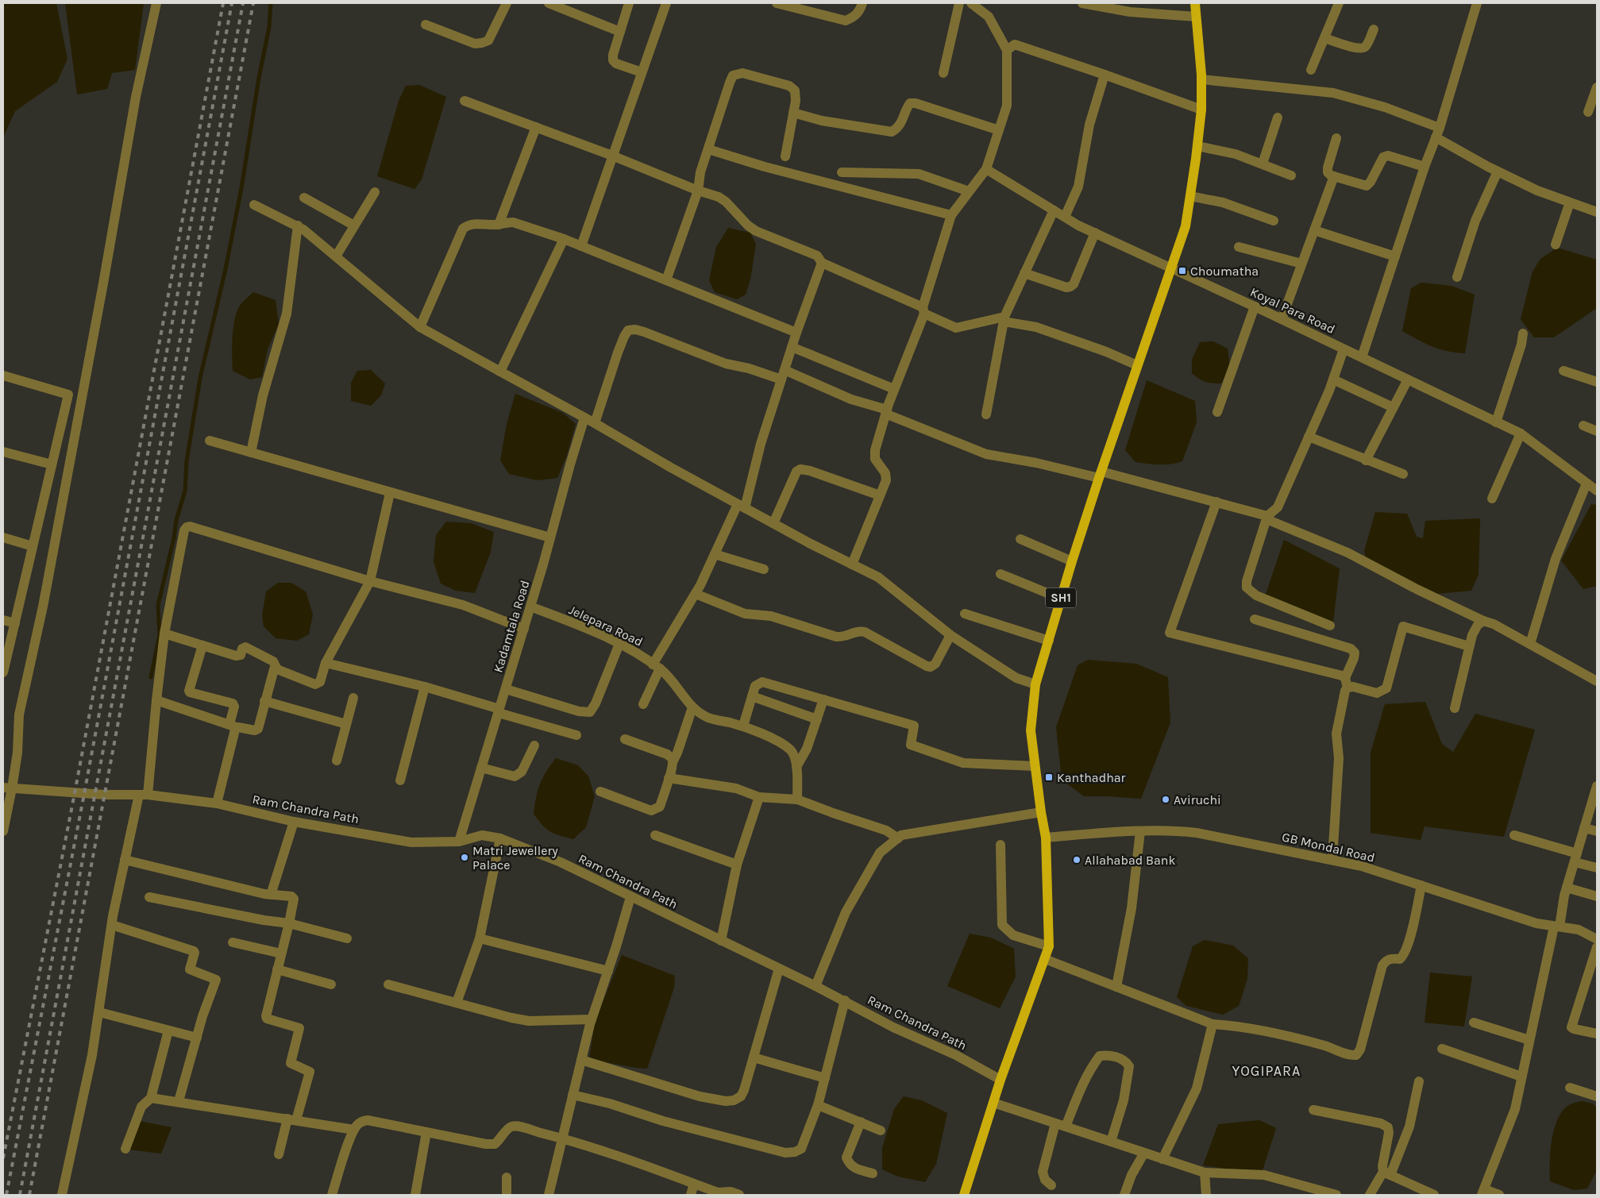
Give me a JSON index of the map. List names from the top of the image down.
{
  "streets": {
    "main road": ["SH1"],
    "street": [
      "Koyal Para Road",
      "Jelepara Road",
      "Kadamtala Road",
      "Ram Chandra Path",
      "GB Mondal Road"
    ]
  },
  "crossings": [
    ["Koyal Para Road", "SH1"],
    ["SH1", "Ram Chandra Path"],
    ["SH1", "GB Mondal Road"],
    ["Jelepara Road", "Kadamtala Road"],
    ["Kadamtala Road", "Ram Chandra Path"]
  ],
  "districts": ["YOGIPARA"],
  "places": {
    "transit": ["Choumatha", "Kanthadhar"],
    "other": ["Aviruchi", "Matri Jewellery Palace", "Allahabad Bank"]
  }
}
